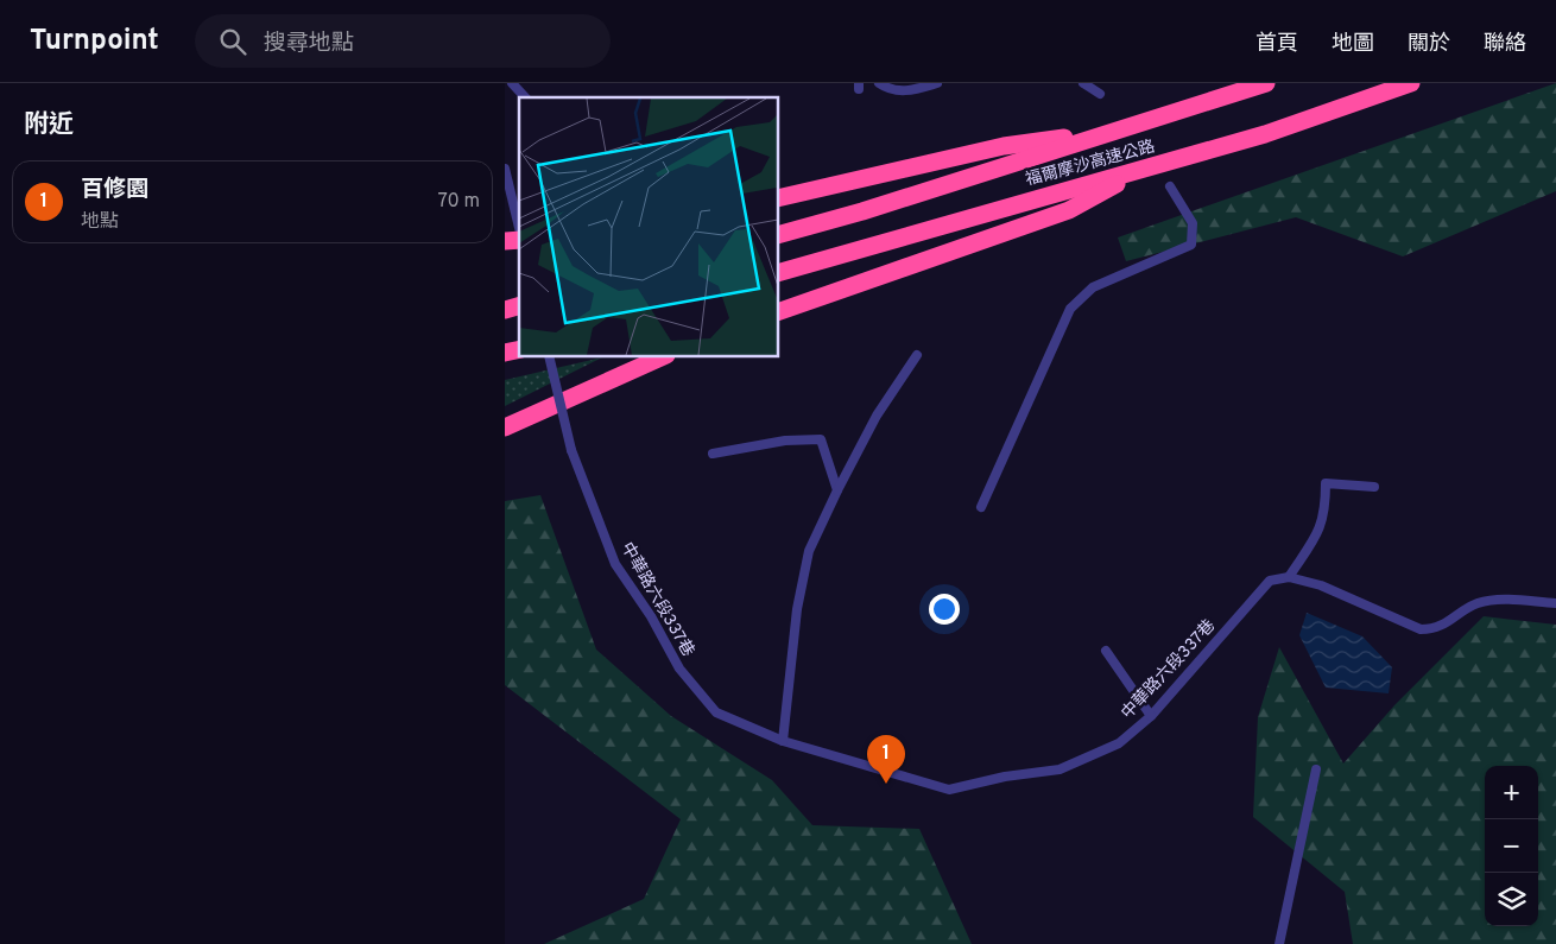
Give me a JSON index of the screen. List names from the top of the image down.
{
  "streets": {
    "highway": ["福爾摩沙高速公路"],
    "lane": ["中華路六段337巷"]
  },
  "page": {
    "header": "Turnpoint",
    "search": "搜尋地點",
    "nav": [
      "首頁",
      "地圖",
      "關於",
      "聯絡"
    ],
    "heading": "附近",
    "list": [
      {
        "mark": "1",
        "name": "百修園",
        "note": "地點",
        "value": "70 m"
      }
    ],
    "pins": "1",
    "map_buttons": ["+", "−"]
  }
}
